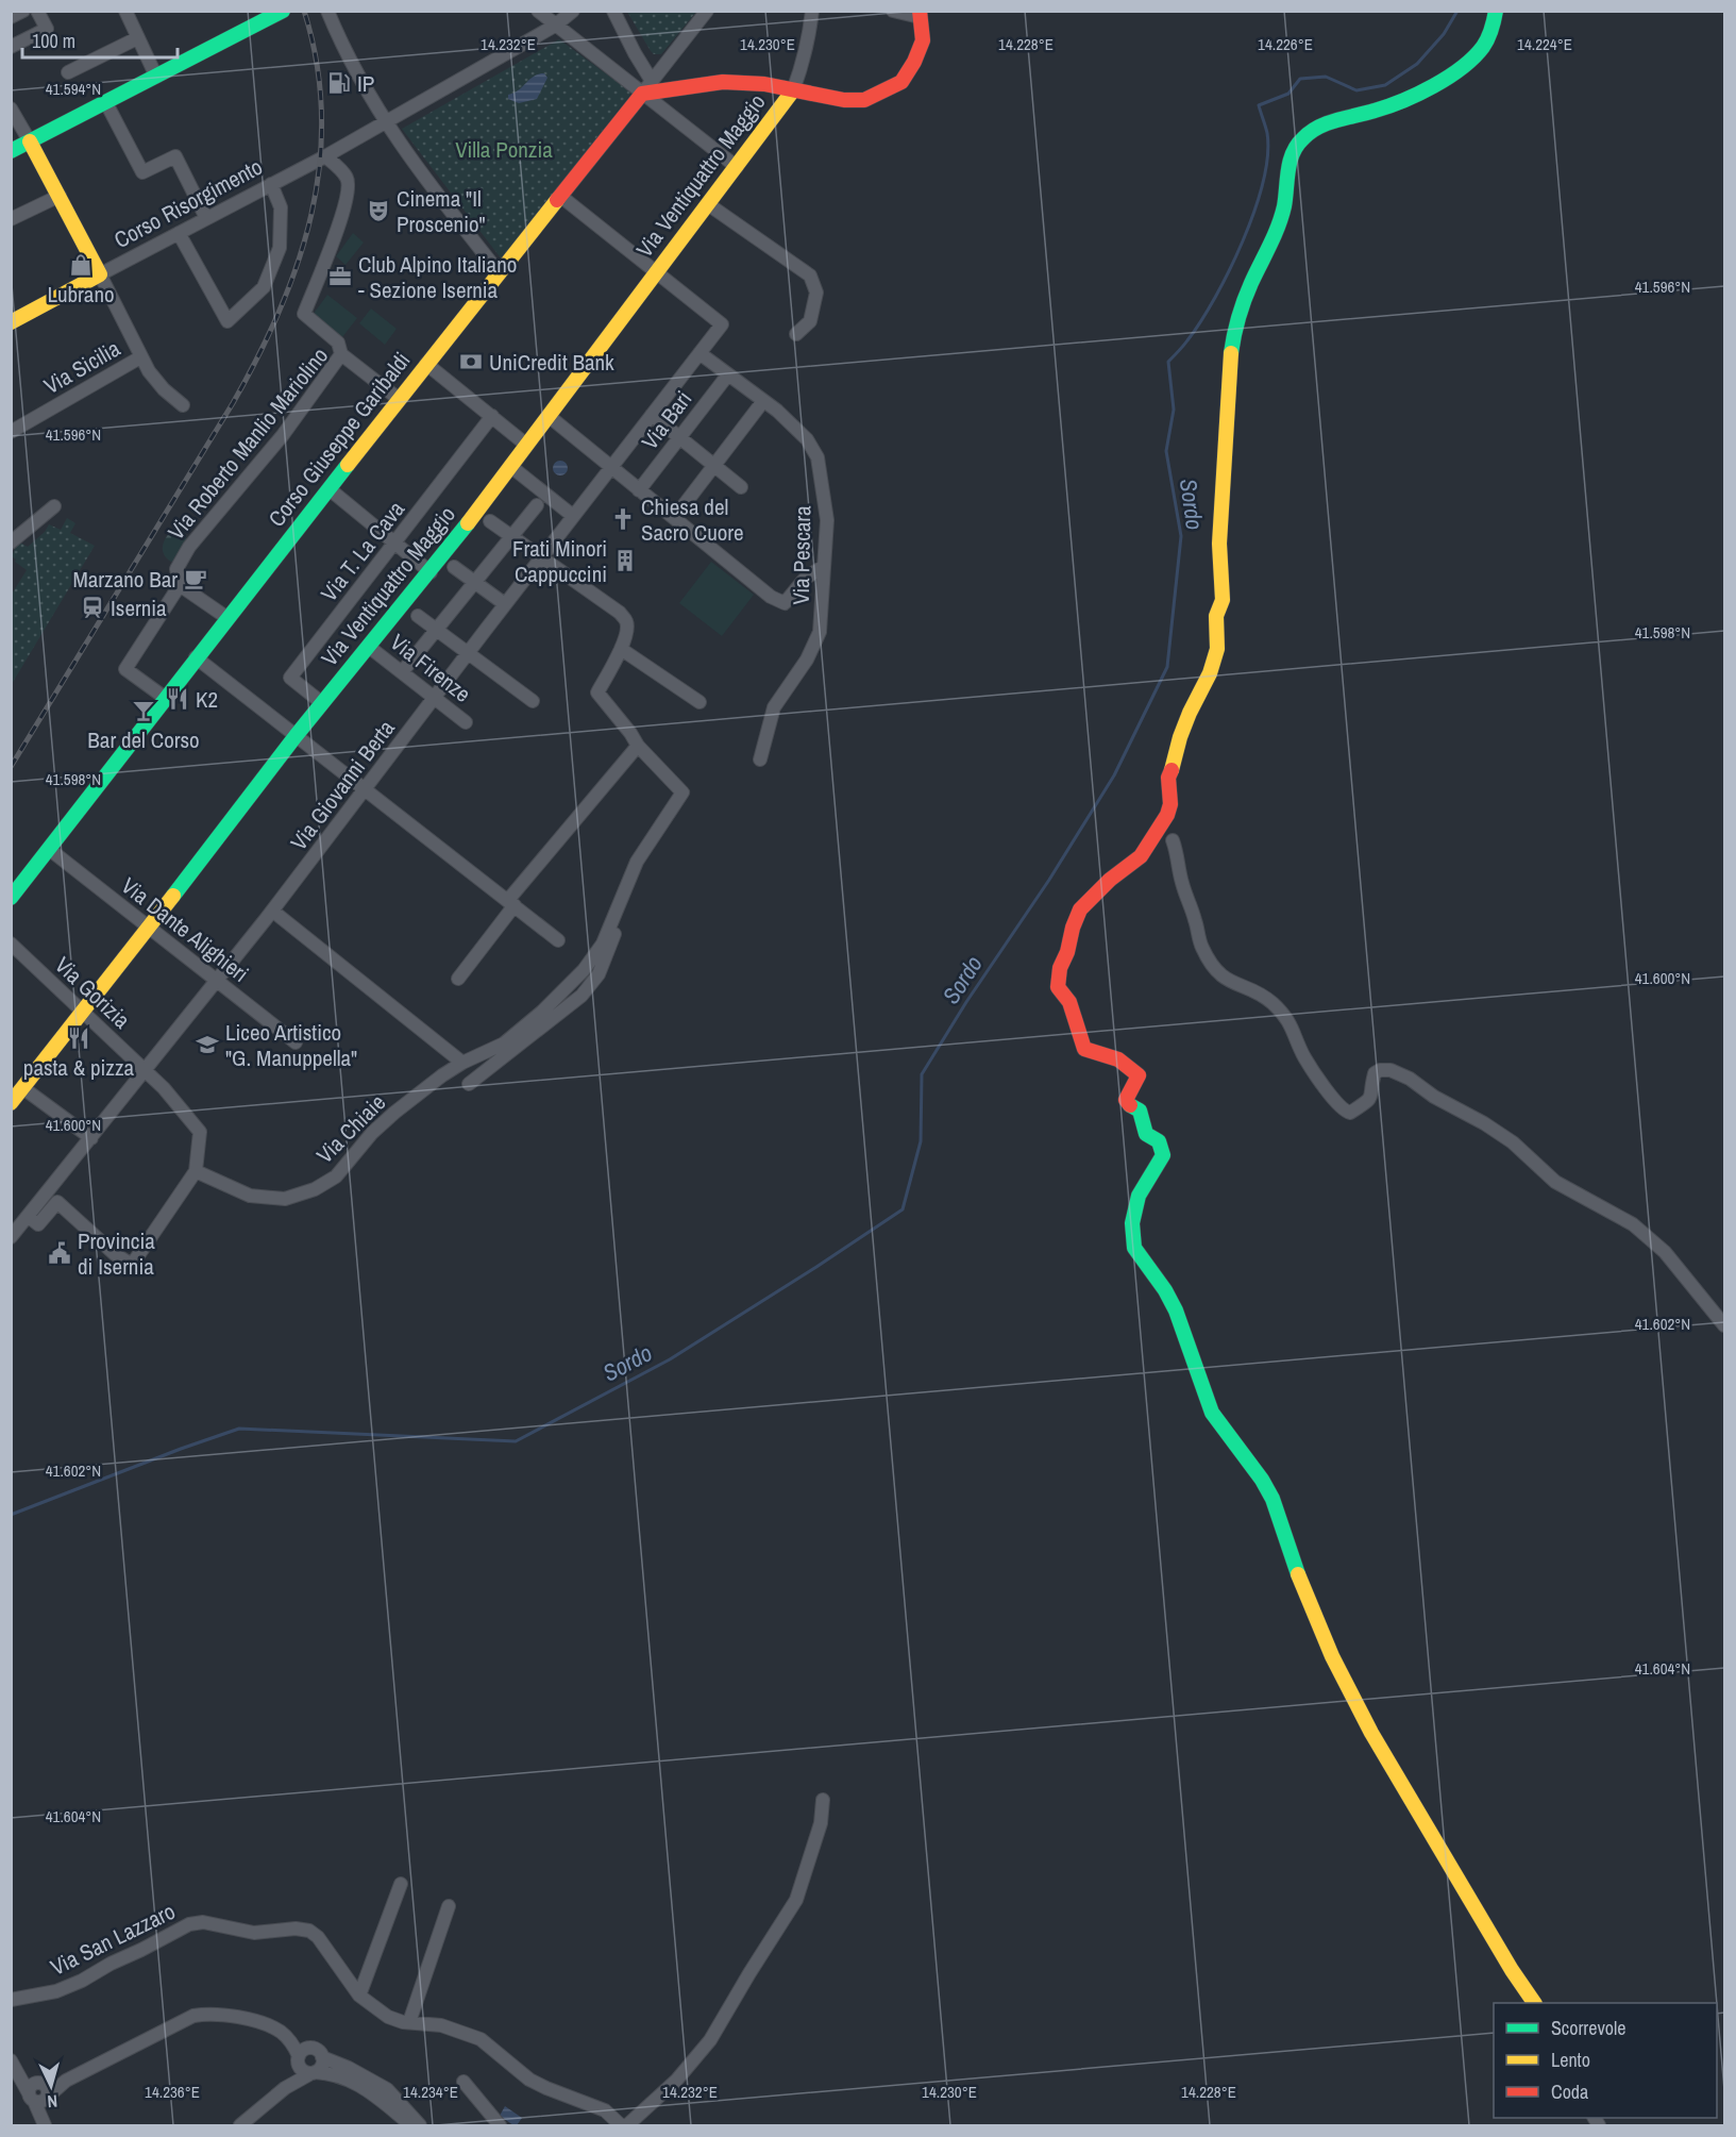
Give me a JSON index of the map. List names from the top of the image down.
{
  "streets": {
    "street": [
      "Via Ventiquattro Maggio",
      "Corso Risorgimento",
      "Via Sicilia",
      "Via Bari",
      "Corso Giuseppe Garibaldi",
      "Via Roberto Manlio Mariolino",
      "Via T. La Cava",
      "Via Pescara",
      "Via Firenze",
      "Via Giovanni Berta",
      "Via Dante Alighieri",
      "Via Gorizia",
      "Via Chiaie",
      "Via San Lazzaro"
    ]
  },
  "crossings": [
    ["Via Ventiquattro Maggio", "Via T. La Cava"],
    ["Via Ventiquattro Maggio", "Via Firenze"],
    ["Via Ventiquattro Maggio", "Via Giovanni Berta"],
    ["Via Ventiquattro Maggio", "Via Dante Alighieri"],
    ["Via Ventiquattro Maggio", "Via Gorizia"],
    ["Via Bari", "Via Pescara"],
    ["Corso Giuseppe Garibaldi", "Via Roberto Manlio Mariolino"],
    ["Corso Giuseppe Garibaldi", "Via Dante Alighieri"],
    ["Via Pescara", "Via Giovanni Berta"],
    ["Via Firenze", "Via Giovanni Berta"],
    ["Via Giovanni Berta", "Via Dante Alighieri"],
    ["Via Giovanni Berta", "Via Gorizia"],
    ["Via Gorizia", "Via Chiaie"]
  ],
  "water": ["Sordo"],
  "parks": ["Villa Ponzia"],
  "places": {
    "fuel station": ["IP"],
    "theatre": ["Cinema \"Il Proscenio\""],
    "shop": ["Lubrano"],
    "office": ["Club Alpino Italiano - Sezione Isernia"],
    "bank": ["UniCredit Bank"],
    "church": ["Chiesa del Sacro Cuore"],
    "building": ["Frati Minori Cappuccini"],
    "cafe": ["Marzano Bar"],
    "station": ["Isernia"],
    "restaurant": ["K2", "pasta & pizza"],
    "bar": ["Bar del Corso"],
    "school or university": ["Liceo Artistico \"G. Manuppella\""],
    "public building": ["Provincia di Isernia"]
  },
  "legend": ["Scorrevole", "Lento", "Coda"],
  "scale_bar": "100 m",
  "north": "bottom",
  "coordinates": [
    "14.232°E",
    "14.230°E",
    "14.228°E",
    "14.226°E",
    "14.224°E",
    "41.594°N",
    "41.596°N",
    "41.598°N",
    "41.600°N",
    "41.602°N",
    "41.604°N",
    "14.236°E",
    "14.234°E"
  ]
}
